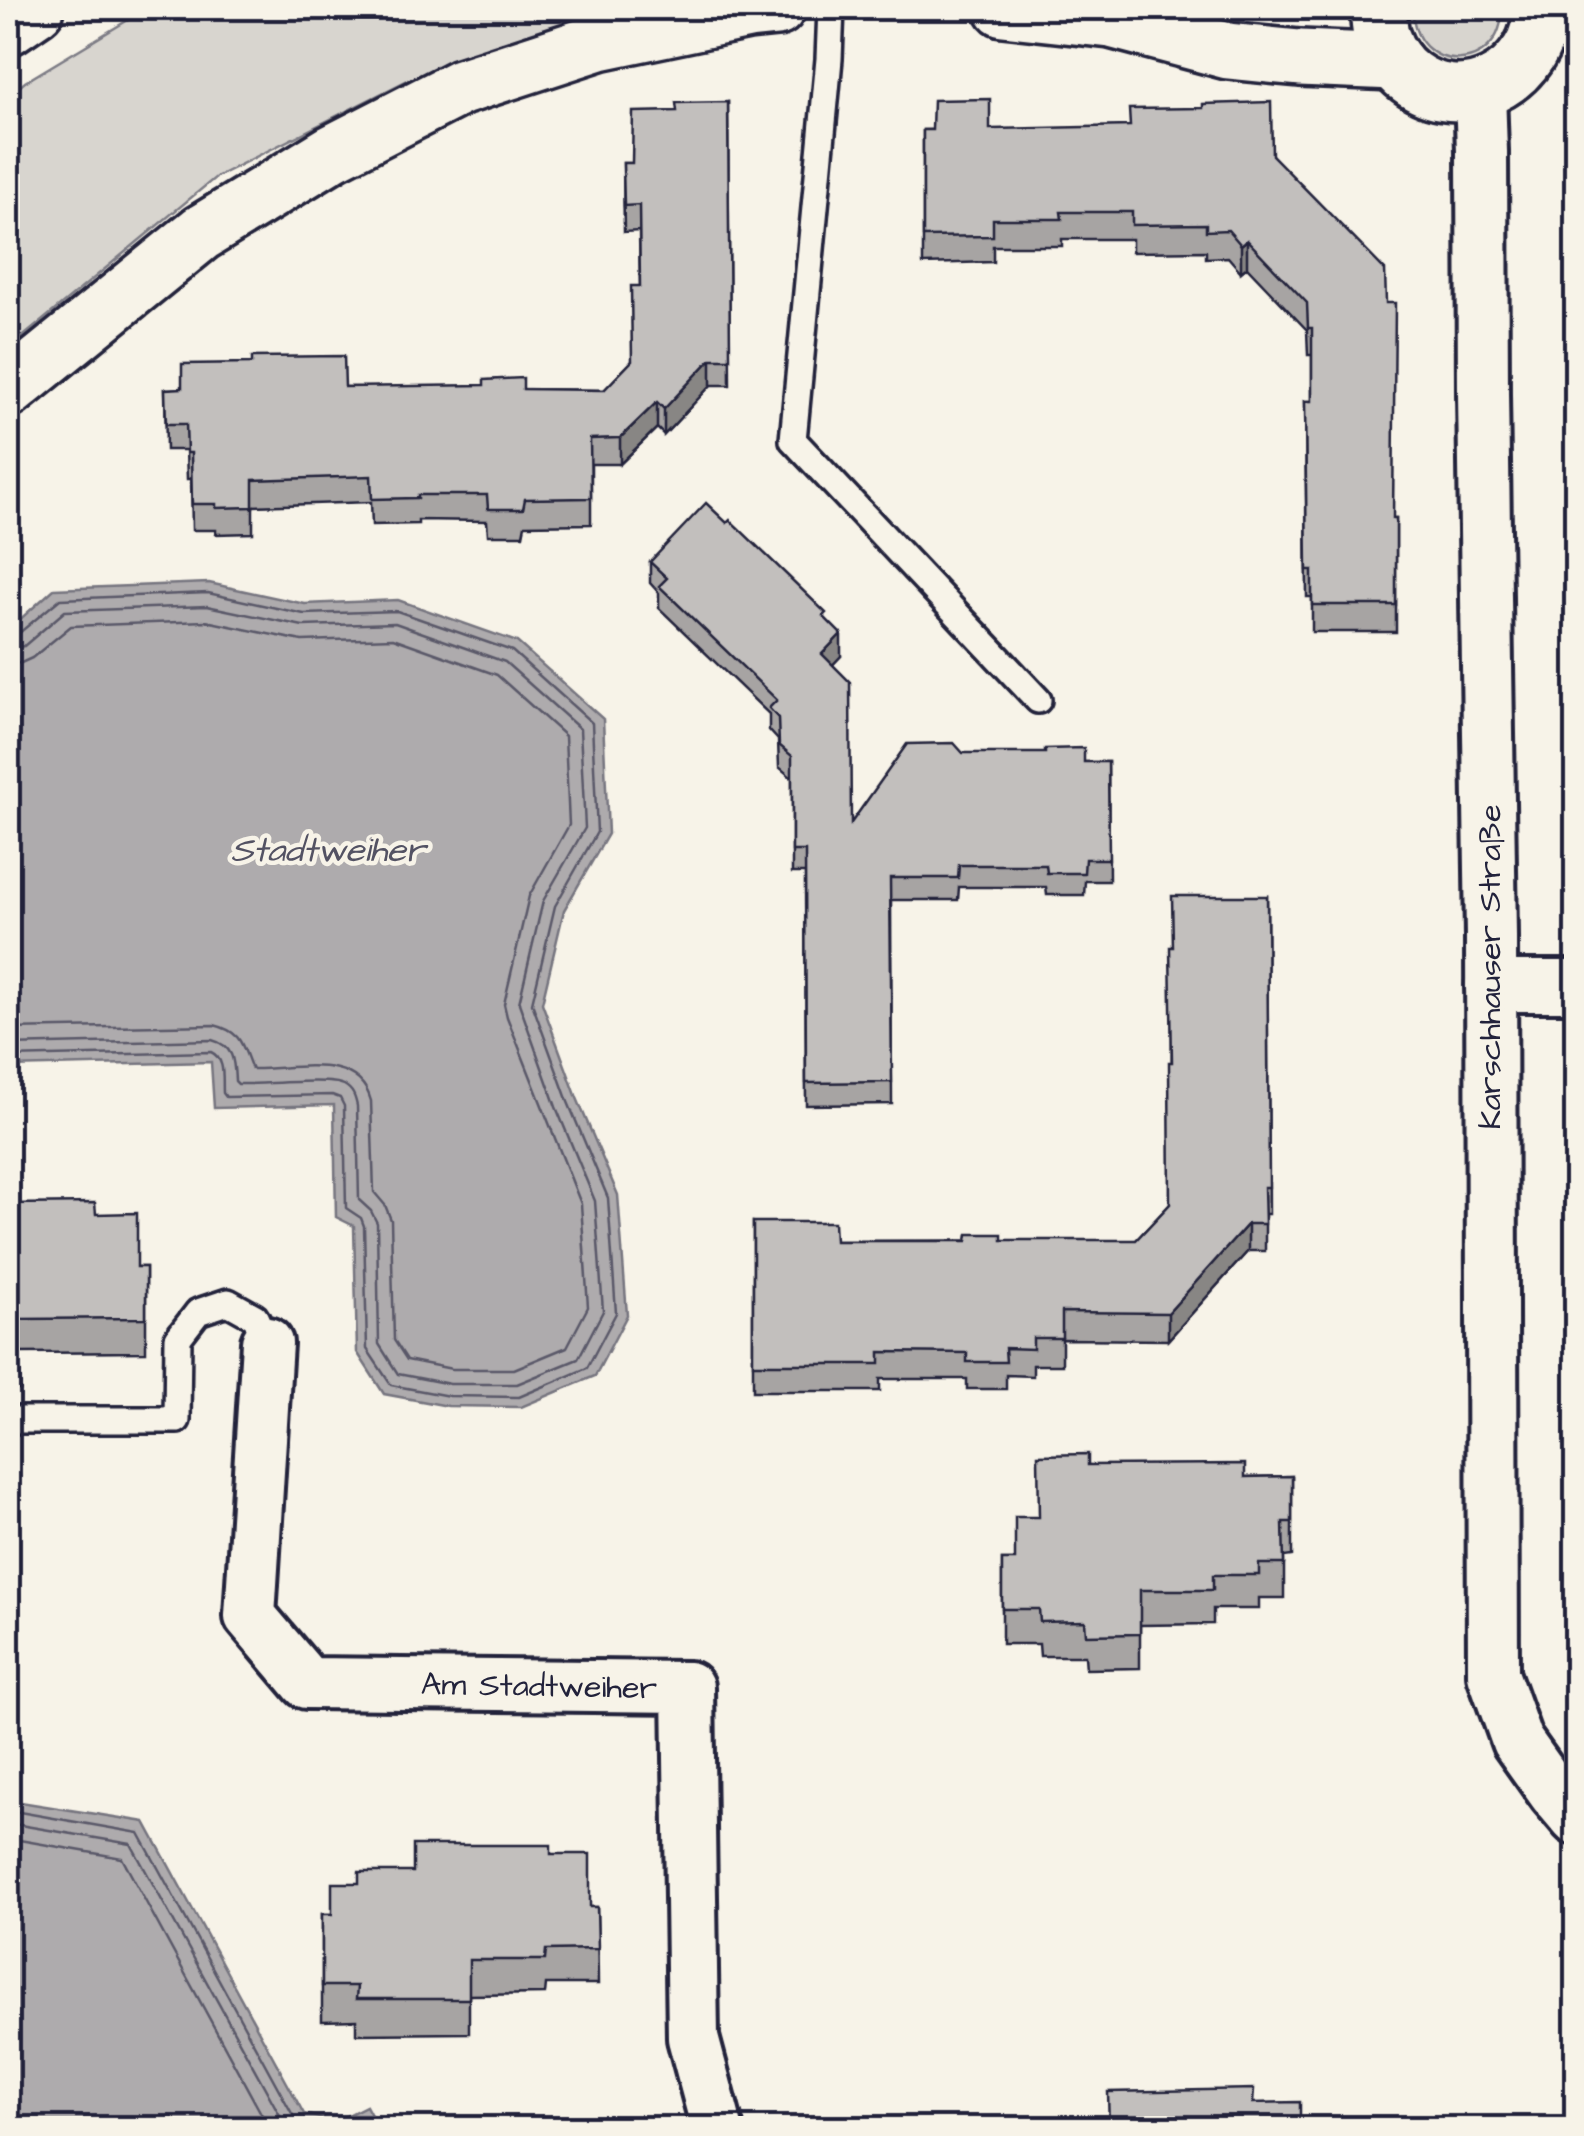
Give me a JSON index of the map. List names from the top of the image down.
{
  "streets": {
    "street": ["Karschhauser Straße", "Am Stadtweiher"]
  },
  "water": ["Stadtweiher"]
}
